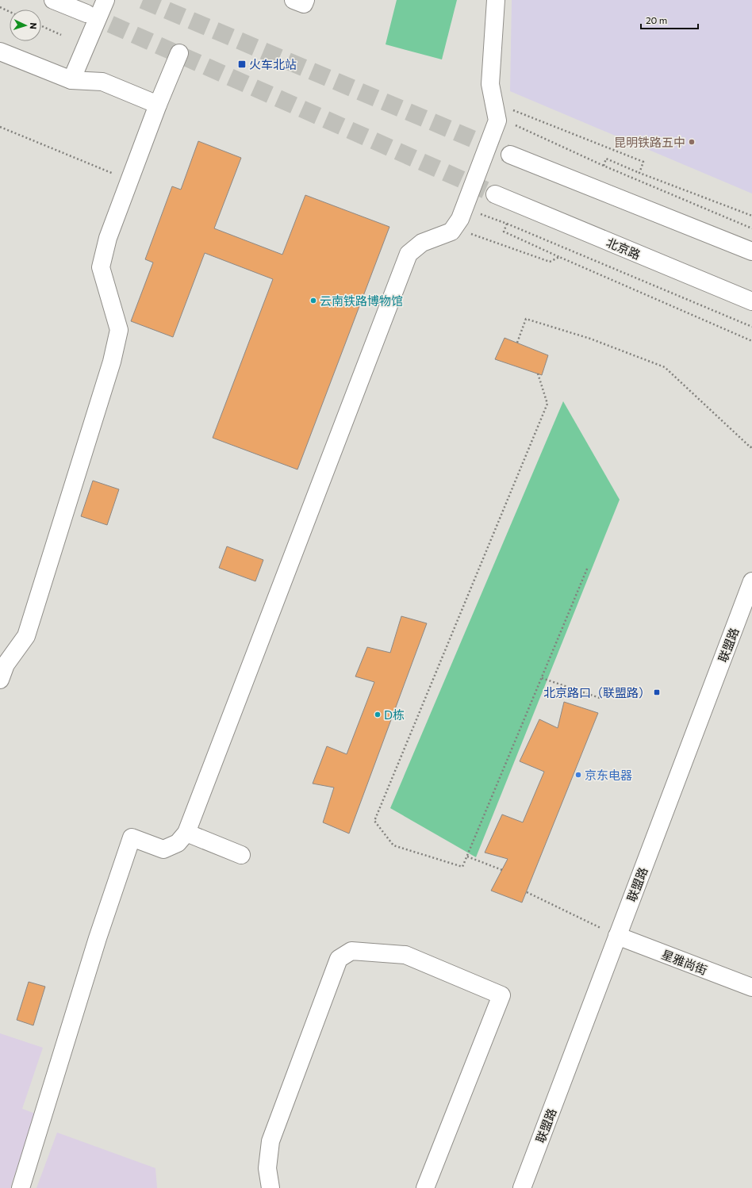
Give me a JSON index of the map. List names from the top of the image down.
{
  "streets": {
    "street": ["北京路", "联盟路", "星雅尚街"]
  },
  "crossings": [
    ["联盟路", "星雅尚街"]
  ],
  "places": {
    "transit": ["火车北站", "北京路口（联盟路）"],
    "other": [
      "昆明铁路五中",
      "云南铁路博物馆",
      "D栋",
      "京东电器"
    ]
  },
  "scale_bar": "20 m",
  "north": "right"
}
